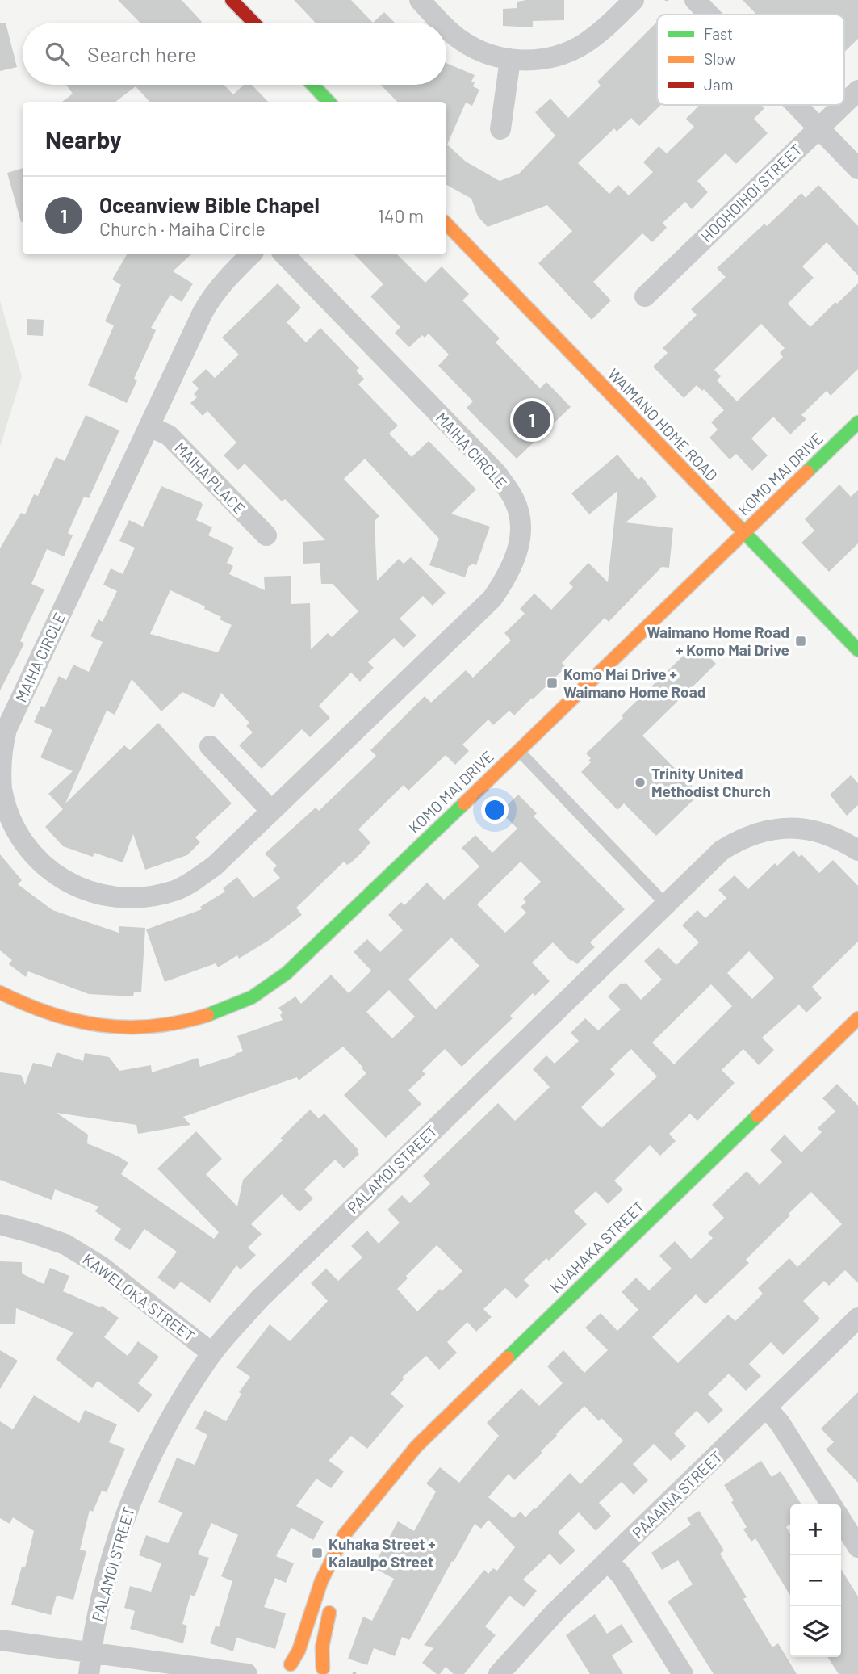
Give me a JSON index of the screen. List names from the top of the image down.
{
  "streets": {
    "street": [
      "HOOHOIHOI STREET",
      "WAIMANO HOME ROAD",
      "MAIHA CIRCLE",
      "KOMO MAI DRIVE",
      "MAIHA PLACE",
      "PALAMOI STREET",
      "KUAHAKA STREET",
      "KAWELOKA STREET",
      "PAAAINA STREET"
    ]
  },
  "crossings": [
    ["WAIMANO HOME ROAD", "KOMO MAI DRIVE"],
    ["MAIHA CIRCLE", "MAIHA PLACE"],
    ["PALAMOI STREET", "KAWELOKA STREET"]
  ],
  "places": {
    "transit": ["Waimano Home Road + Komo Mai Drive", "Komo Mai Drive + Waimano Home Road", "Kuhaka Street + Kalauipo Street"],
    "other": ["Trinity United Methodist Church"]
  },
  "legend": ["Fast", "Slow", "Jam"],
  "page": {
    "search": "Search here",
    "heading": "Nearby",
    "list": [
      {
        "mark": "1",
        "name": "Oceanview Bible Chapel",
        "note": "Church · Maiha Circle",
        "value": "140 m"
      }
    ],
    "pins": "1",
    "map_buttons": ["+", "−"]
  }
}
